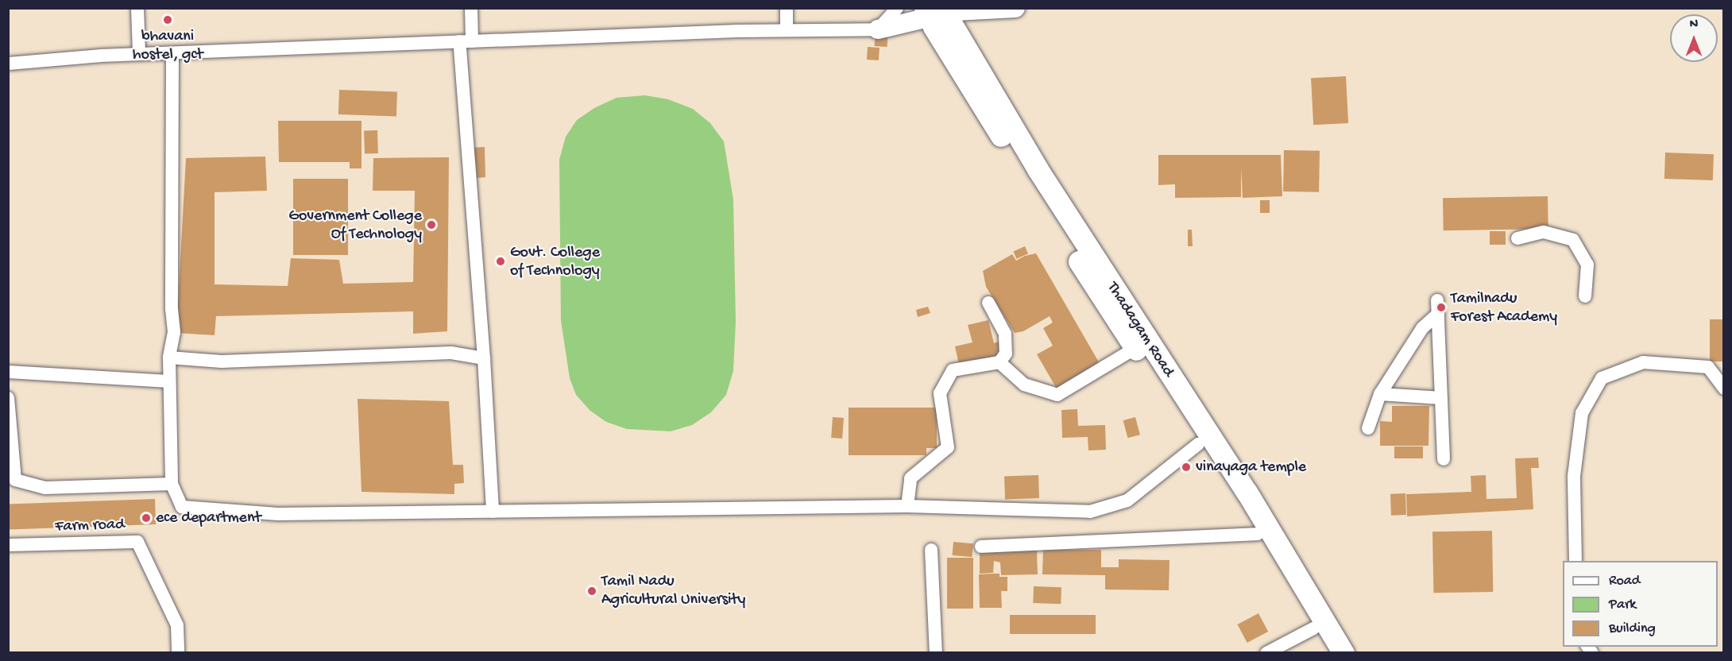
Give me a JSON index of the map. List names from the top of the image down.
{
  "streets": {
    "main road": ["Thadagam Road"],
    "street": ["Farm road"]
  },
  "places": [
    "bhavani hostel, gct",
    "Government College Of Technology",
    "Govt. College of Technology",
    "Tamilnadu Forest Academy",
    "vinayaga temple",
    "ece department",
    "Tamil Nadu Agricultural University"
  ],
  "legend": ["Road", "Park", "Building"],
  "north": "top"
}
